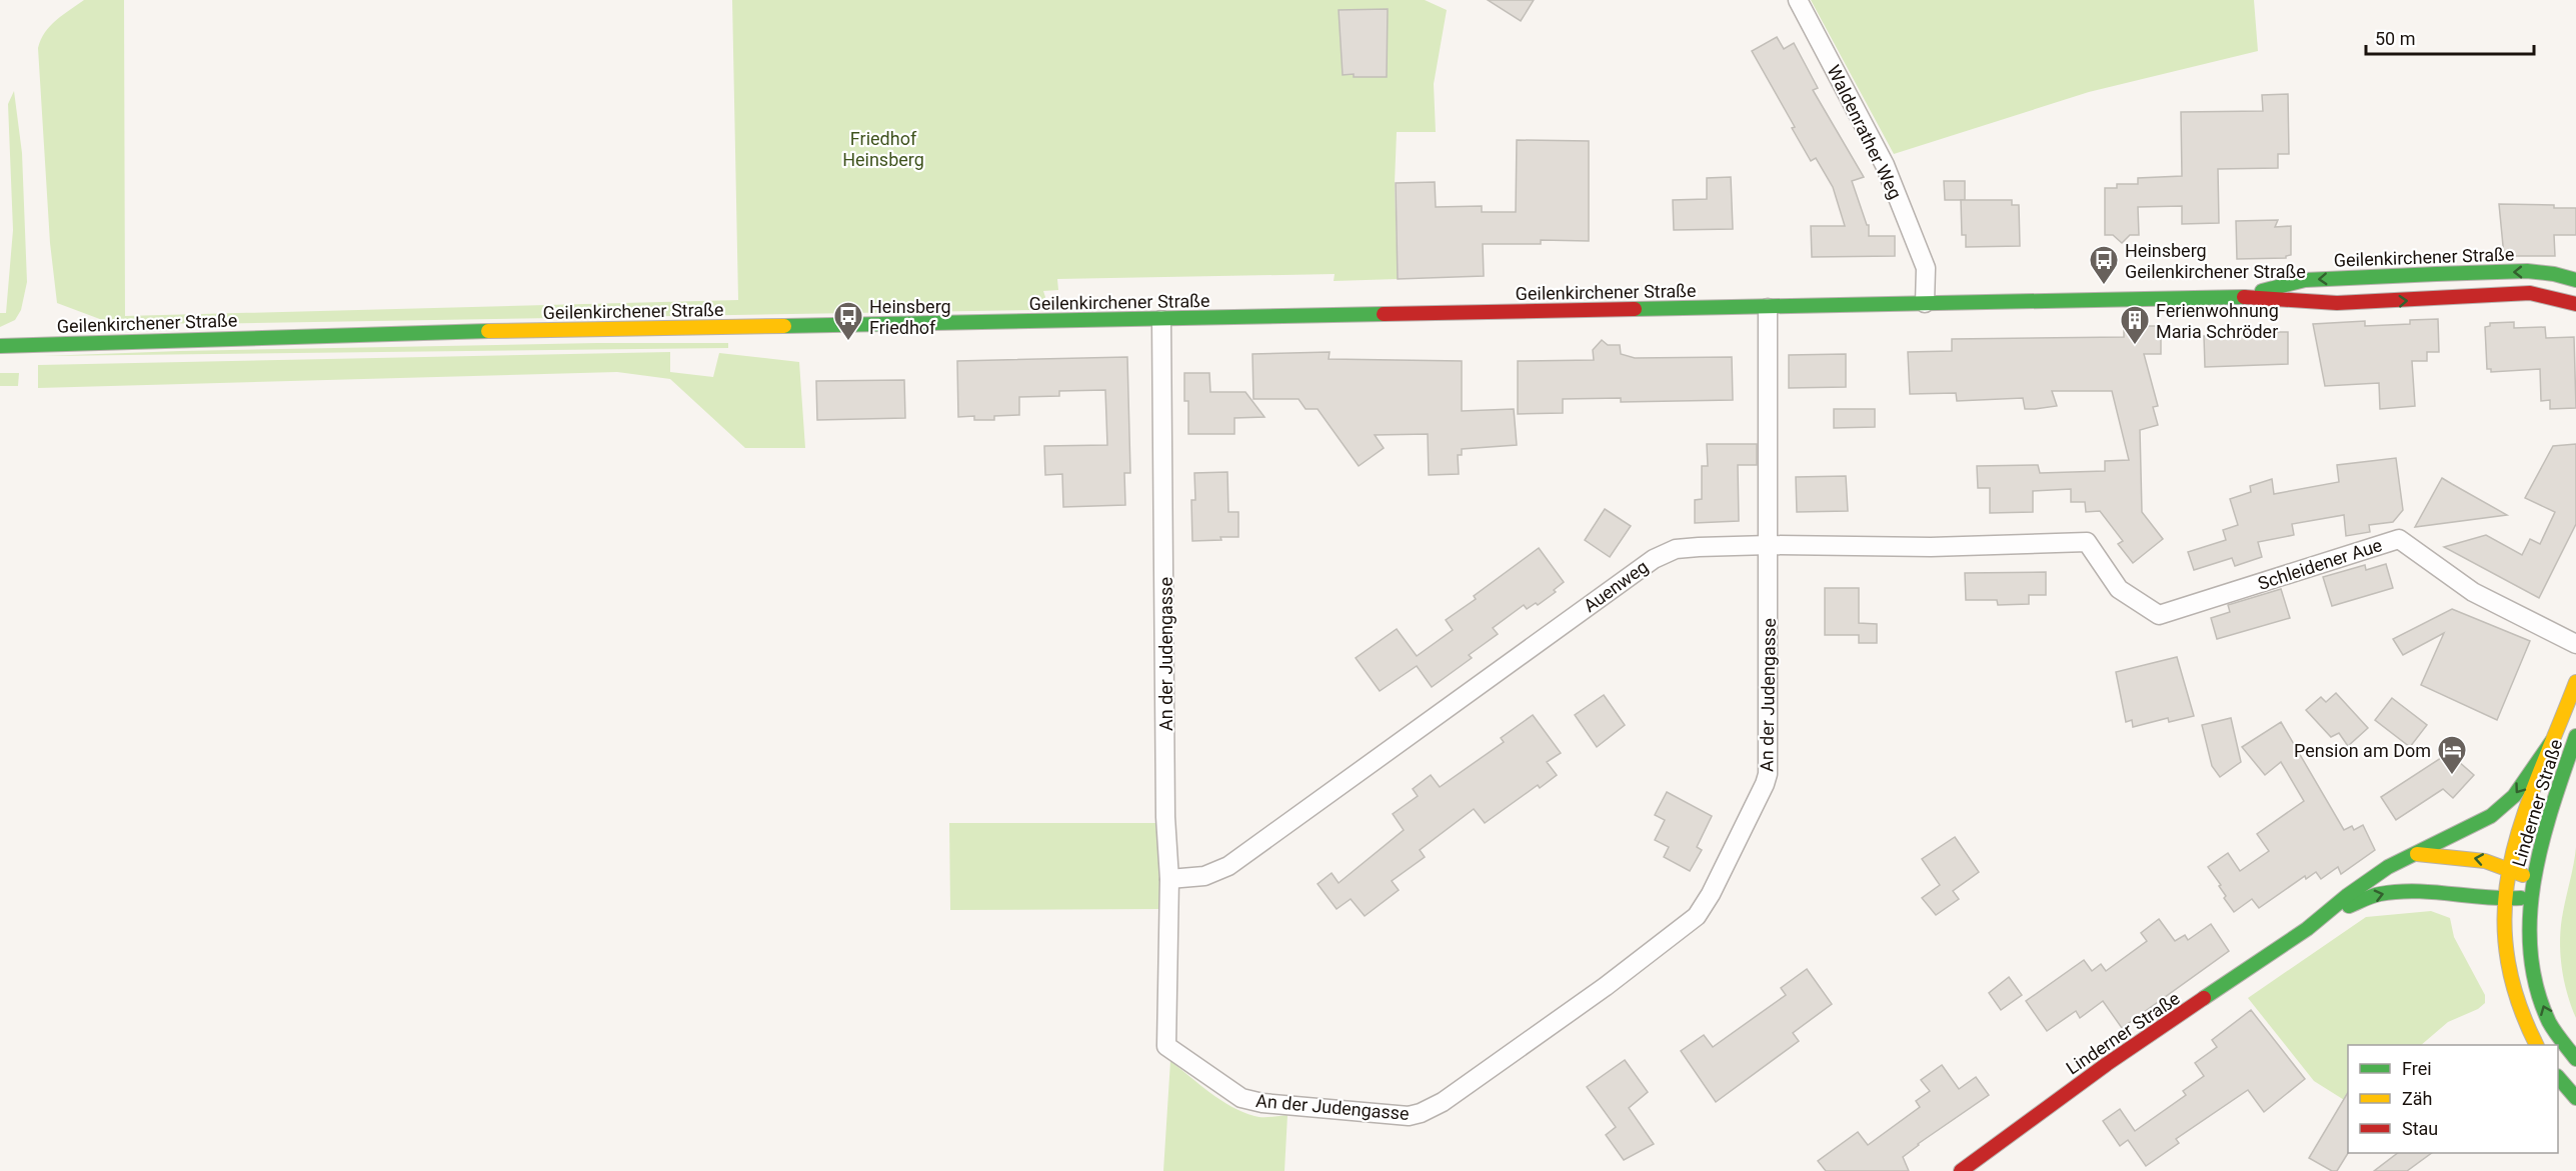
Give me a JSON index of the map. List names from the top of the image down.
{
  "streets": {
    "street": [
      "Waldenrather Weg",
      "Geilenkirchener Straße",
      "Schleidener Aue",
      "Auenweg",
      "An der Judengasse",
      "Linderner Straße"
    ]
  },
  "crossings": [
    ["Waldenrather Weg", "Geilenkirchener Straße"],
    ["Geilenkirchener Straße", "An der Judengasse"],
    ["Schleidener Aue", "Auenweg"],
    ["Auenweg", "An der Judengasse"]
  ],
  "parks": ["Friedhof Heinsberg"],
  "places": {
    "bus stop": ["Heinsberg Geilenkirchener Straße", "Heinsberg Friedhof"],
    "building": ["Ferienwohnung Maria Schröder"],
    "hotel": ["Pension am Dom"]
  },
  "legend": ["Frei", "Zäh", "Stau"],
  "scale_bar": "50 m"
}
